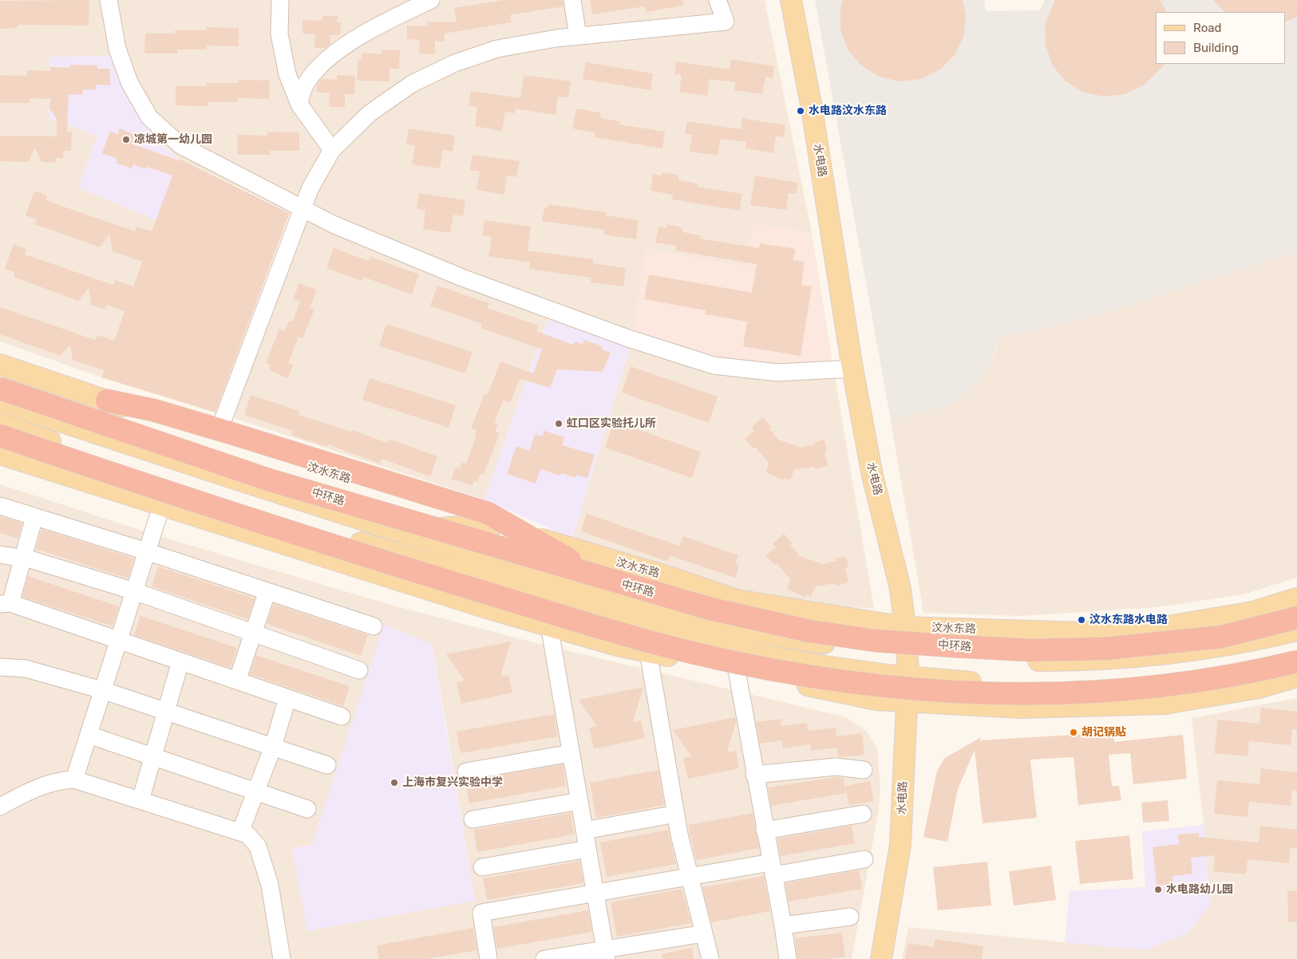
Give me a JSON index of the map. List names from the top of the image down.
{
  "streets": {
    "highway": ["中环路"],
    "main road": ["水电路", "汶水东路"]
  },
  "crossings": [
    ["水电路", "汶水东路"]
  ],
  "places": [
    "水电路汶水东路",
    "凉城第一幼儿园",
    "虹口区实验托儿所",
    "汶水东路水电路",
    "胡记锅贴",
    "上海市复兴实验中学",
    "水电路幼儿园"
  ],
  "legend": ["Road", "Building"]
}
